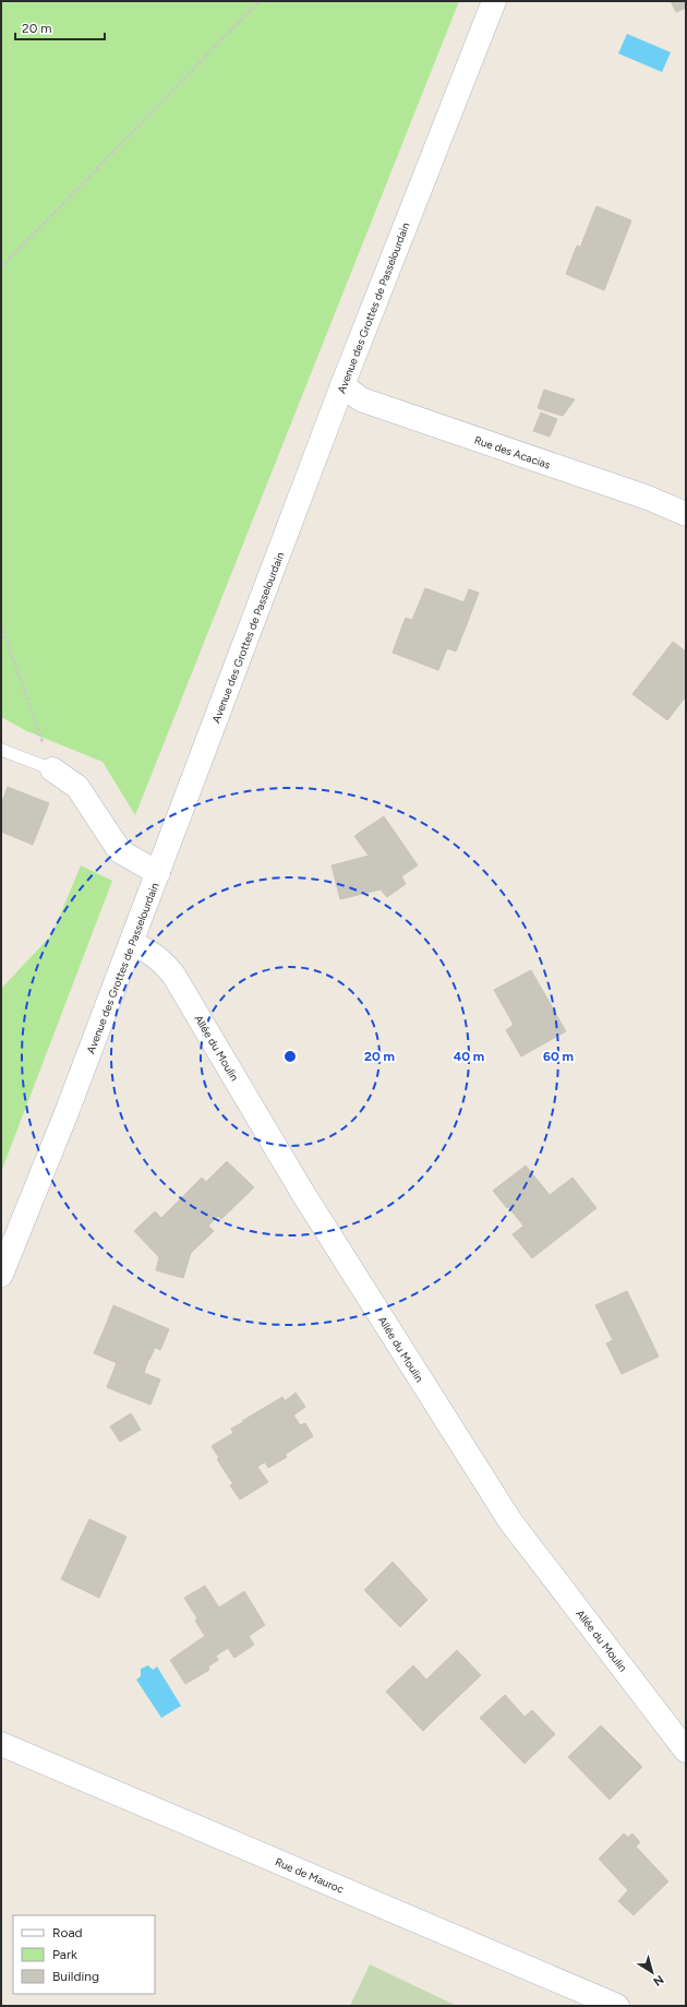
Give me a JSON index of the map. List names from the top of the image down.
{
  "streets": {
    "street": [
      "Avenue des Grottes de Passelourdain",
      "Rue des Acacias",
      "Allée du Moulin",
      "Rue de Mauroc"
    ]
  },
  "crossings": [
    ["Avenue des Grottes de Passelourdain", "Rue des Acacias"],
    ["Avenue des Grottes de Passelourdain", "Allée du Moulin"]
  ],
  "legend": ["Road", "Park", "Building"],
  "scale_bar": "20 m",
  "north": "bottom right",
  "rings": ["20 m", "40 m", "60 m"]
}
